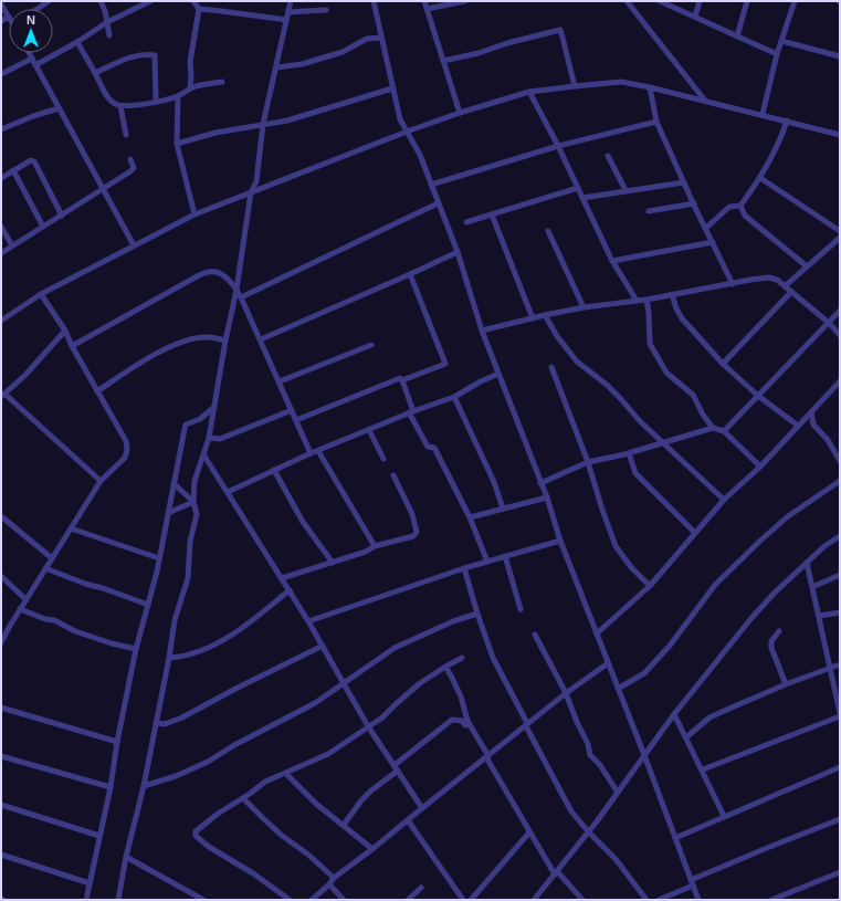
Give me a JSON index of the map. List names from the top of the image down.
{
  "north": "top"
}
